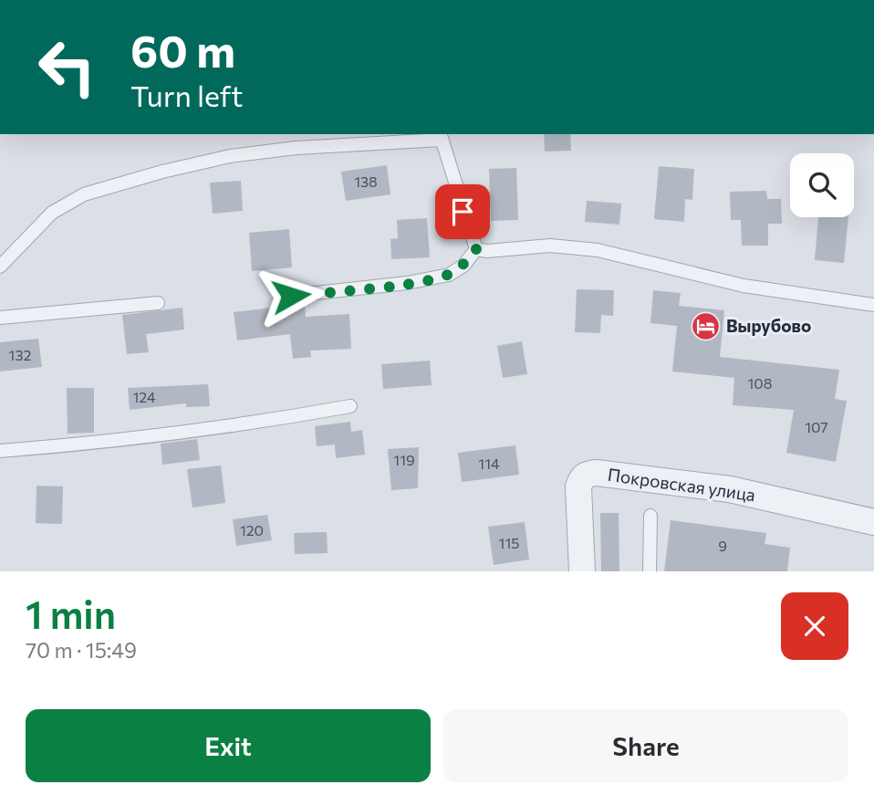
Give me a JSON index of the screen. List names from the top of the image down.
{
  "streets": {
    "street": ["Покровская улица"]
  },
  "places": {
    "hotel": ["Вырубово"]
  },
  "house_numbers": [
    "138",
    "132",
    "108",
    "124",
    "107",
    "119",
    "114",
    "120",
    "115",
    "9"
  ],
  "page": {
    "turn": ["60 m", "Turn left"],
    "heading": ["1 min", "70 m · 15:49"],
    "buttons": ["Exit", "Share"]
  }
}
